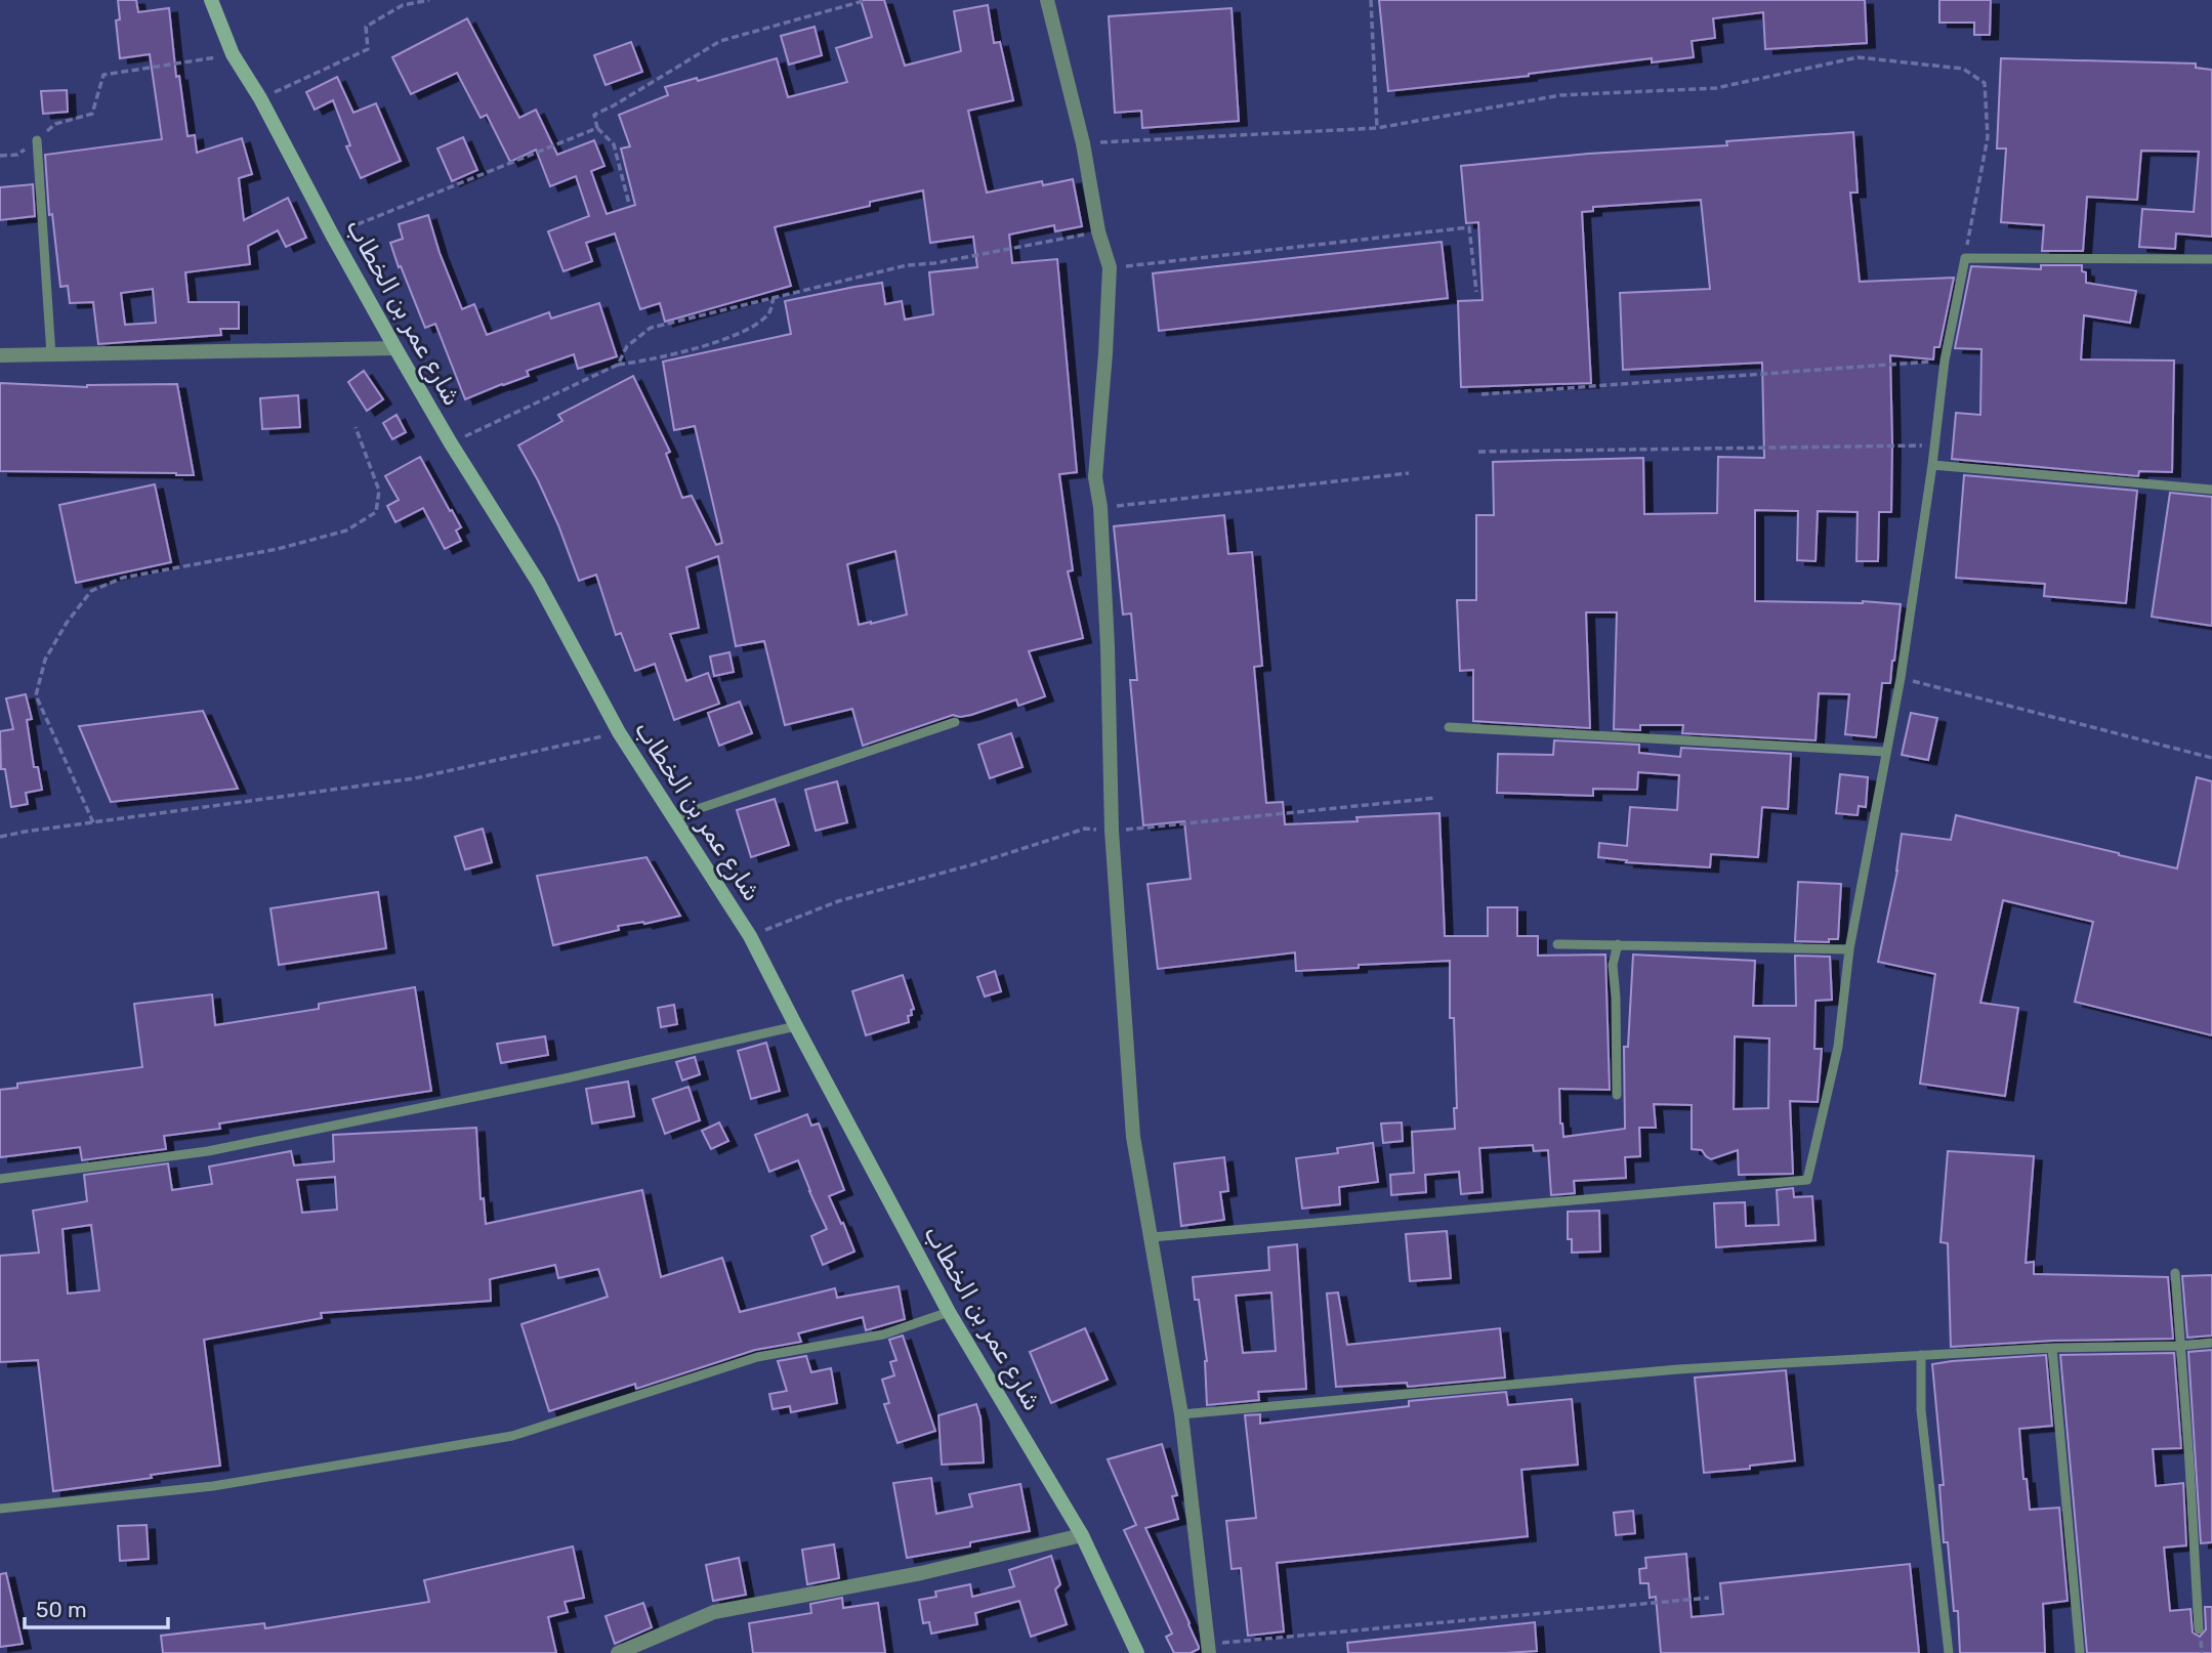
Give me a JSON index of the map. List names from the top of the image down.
{
  "streets": {
    "main road": ["شارع عمر بن الخطاب"]
  },
  "scale_bar": "50 m"
}
